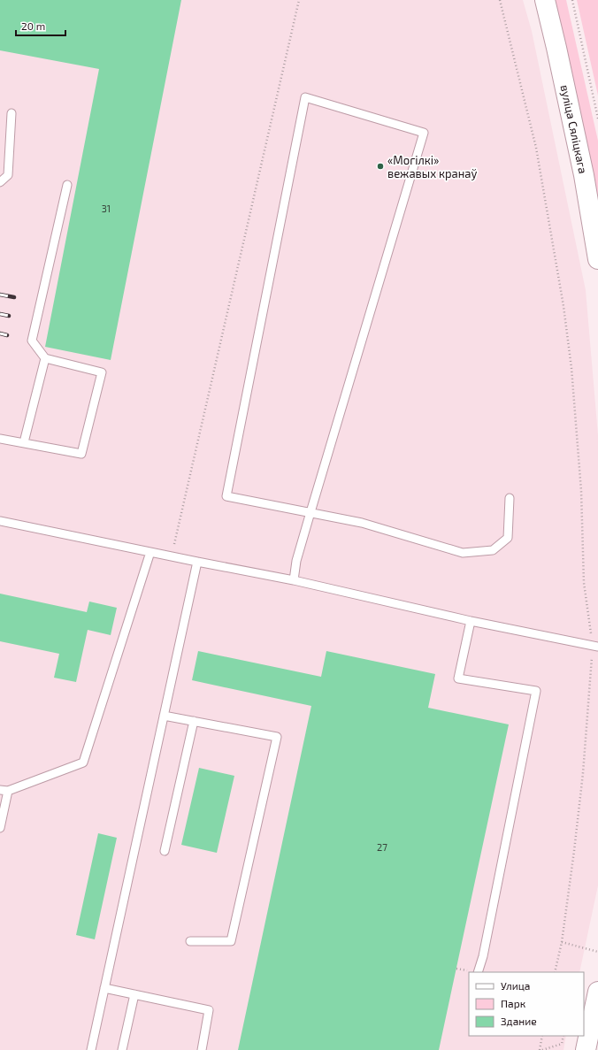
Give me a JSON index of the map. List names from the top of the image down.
{
  "streets": {
    "main road": ["вуліца Сяліцкага"]
  },
  "places": ["«Могілкі» вежавых кранаў"],
  "house_numbers": ["31", "27"],
  "legend": ["Улица", "Парк", "Здание"],
  "scale_bar": "20 m"
}
